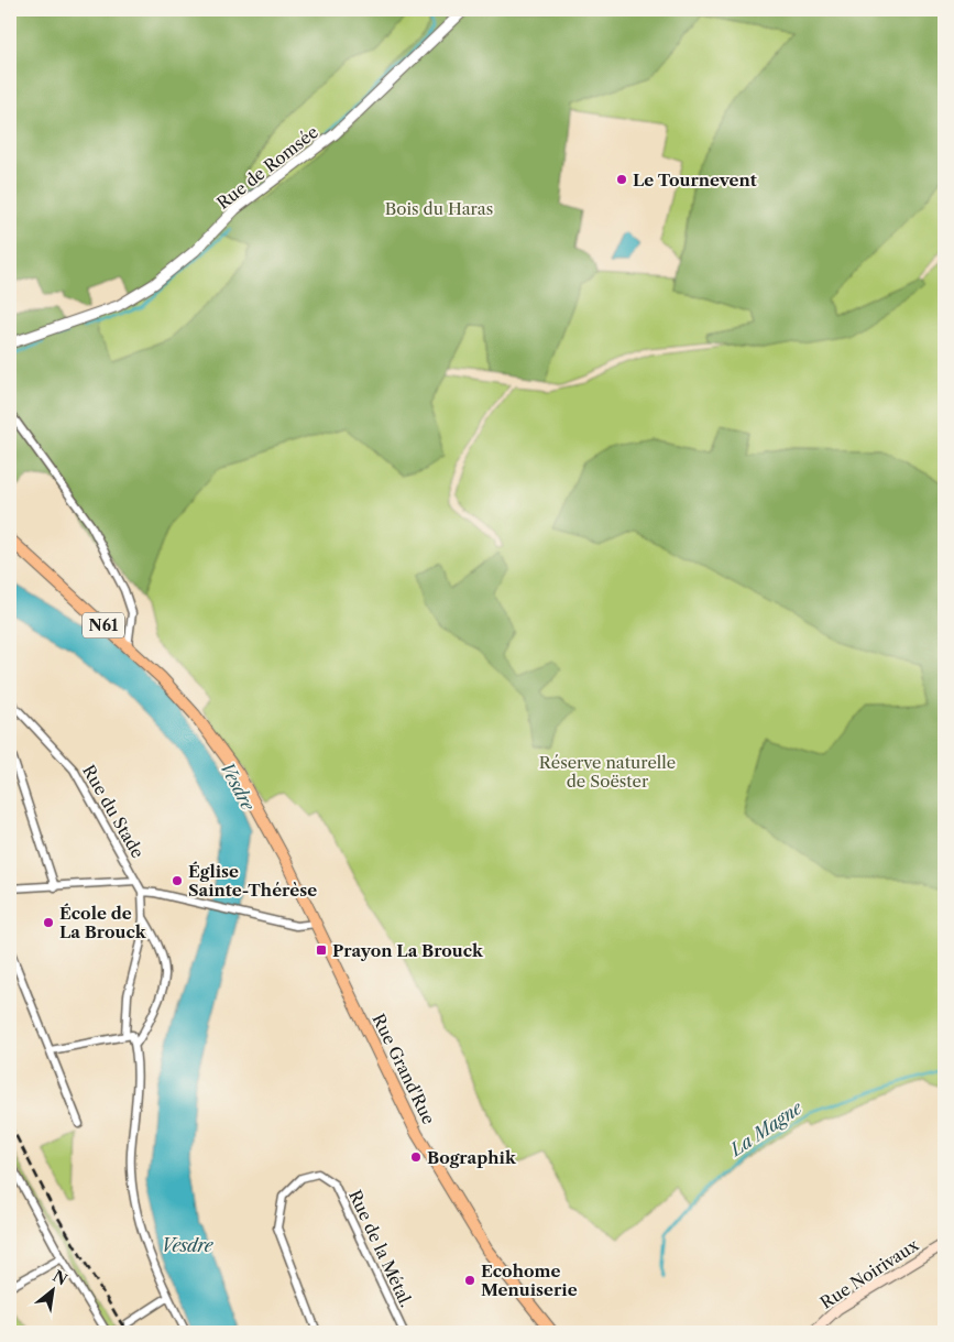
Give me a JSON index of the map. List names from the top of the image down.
{
  "streets": {
    "main road": ["N61", "Rue Grand'Rue", "Rue Noirivaux"],
    "street": ["Rue de Romsée", "Rue du Stade", "Rue de la Métal."]
  },
  "crossings": [
    ["N61", "Rue Grand'Rue"]
  ],
  "water": ["Vesdre", "La Magne"],
  "parks": ["Bois du Haras", "Réserve naturelle de Soëster"],
  "places": {
    "other": [
      "Le Tournevent",
      "Église Sainte-Thérèse",
      "École de La Brouck",
      "Bographik",
      "Ecohome Menuiserie"
    ],
    "transit": ["Prayon La Brouck"]
  },
  "north": "top right"
}
